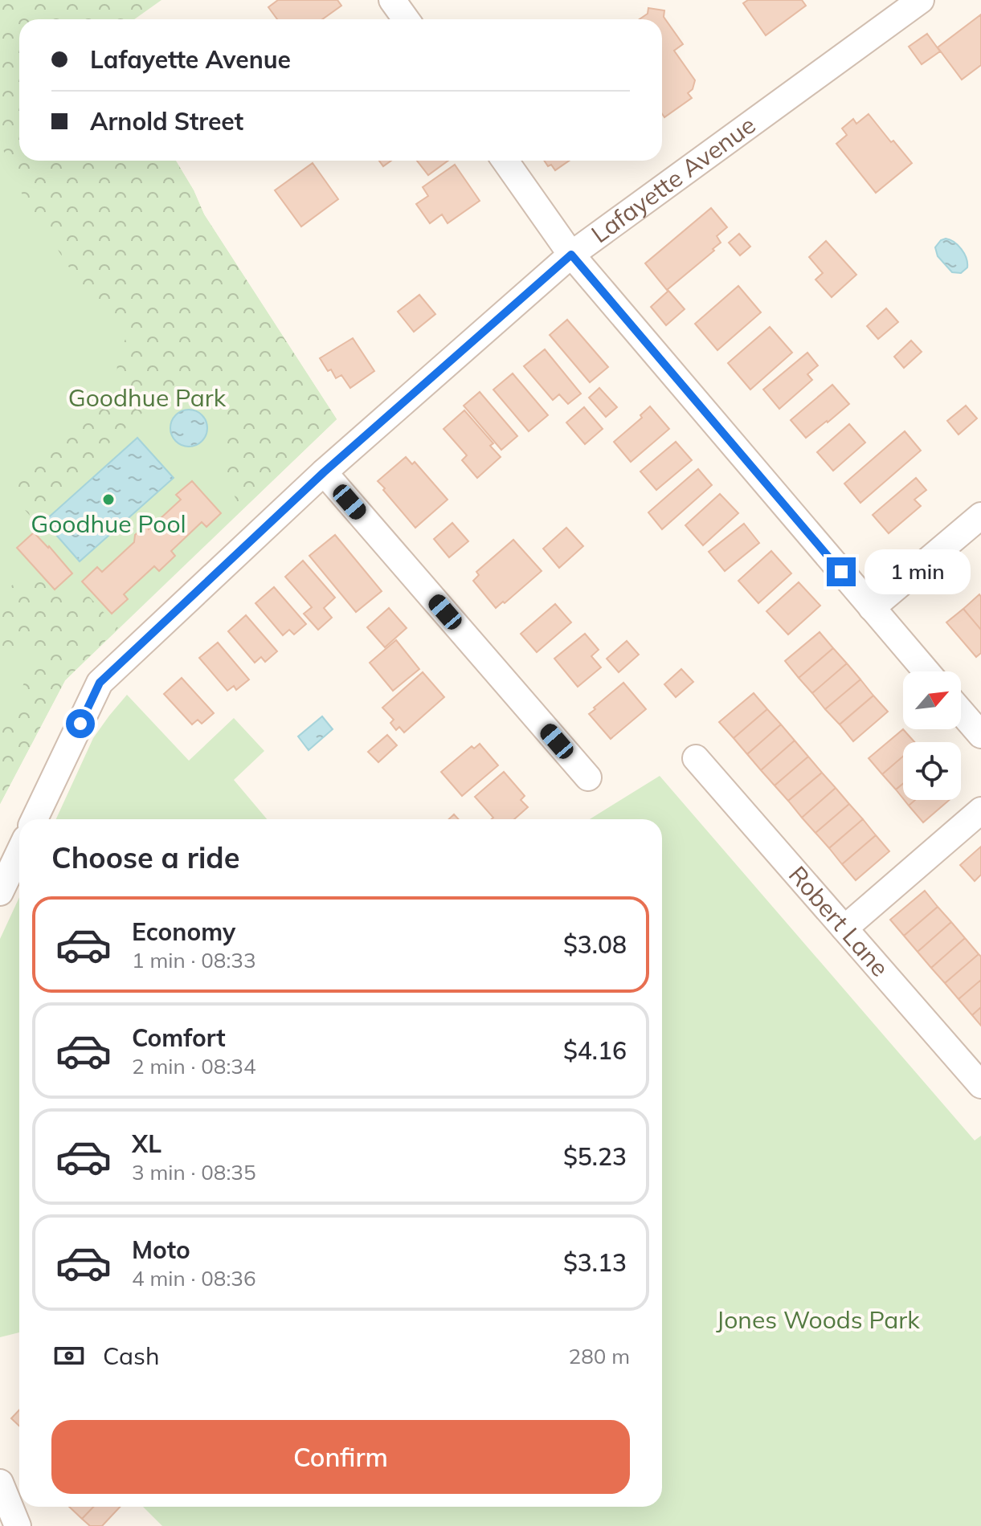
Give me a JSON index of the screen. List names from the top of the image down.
{
  "streets": {
    "street": ["Lafayette Avenue", "Robert Lane"]
  },
  "parks": ["Goodhue Park", "Jones Woods Park"],
  "places": ["Goodhue Pool"],
  "north": "top right",
  "page": {
    "banner": ["Lafayette Avenue", "Arnold Street"],
    "bubble": "1 min",
    "heading": "Choose a ride",
    "list": [
      {
        "name": "Economy",
        "note": "1 min · 08:33",
        "value": "$3.08"
      },
      {
        "name": "Comfort",
        "note": "2 min · 08:34",
        "value": "$4.16"
      },
      {
        "name": "XL",
        "note": "3 min · 08:35",
        "value": "$5.23"
      },
      {
        "name": "Moto",
        "note": "4 min · 08:36",
        "value": "$3.13"
      }
    ],
    "pay": ["Cash", "280 m"],
    "buttons": "Confirm"
  }
}
